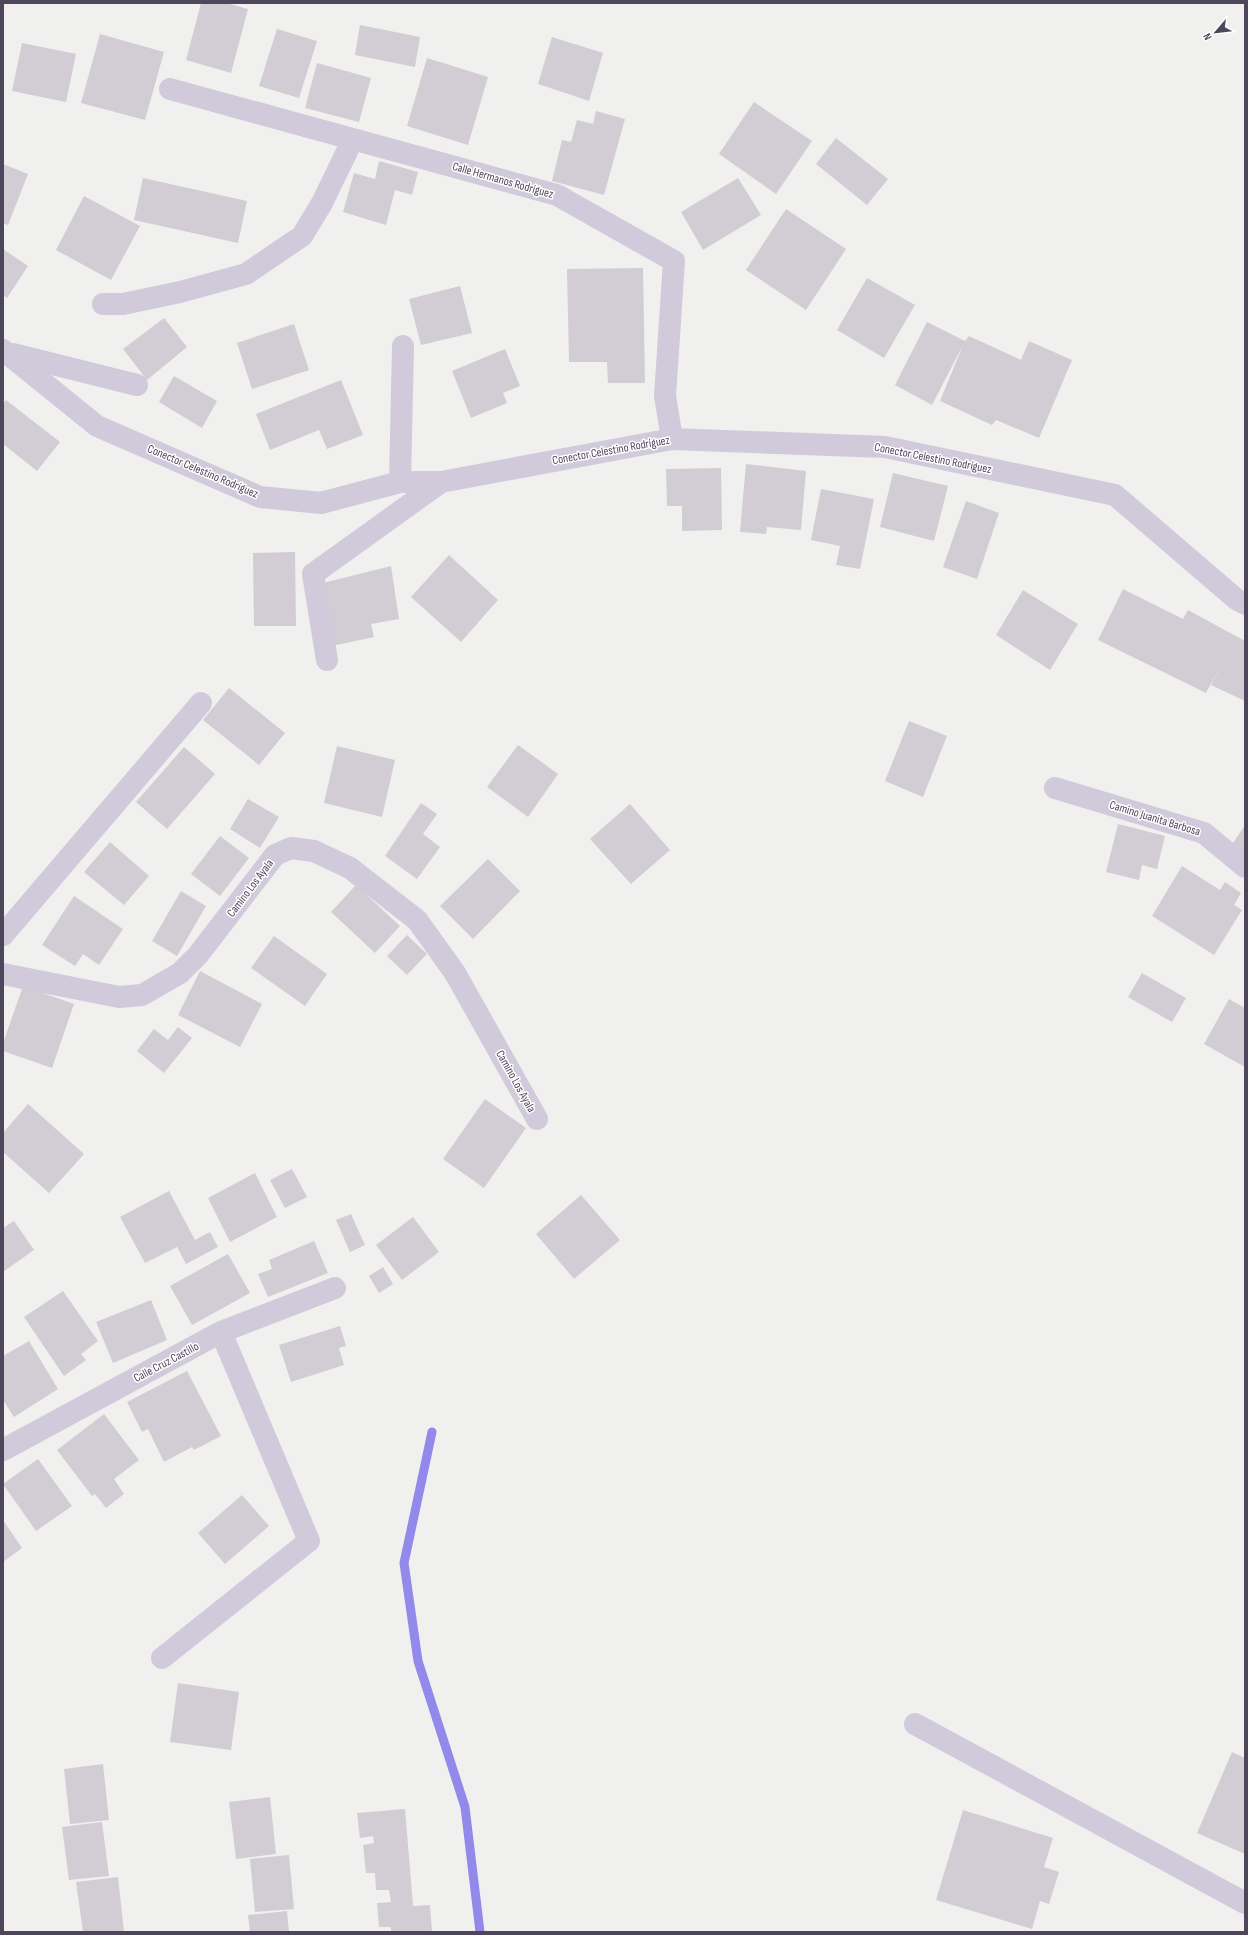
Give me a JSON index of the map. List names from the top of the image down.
{
  "streets": {
    "street": [
      "Calle Hermanos Rodríguez",
      "Conector Celestino Rodríguez",
      "Camino Juanita Barbosa",
      "Camino Los Ayala",
      "Calle Cruz Castillo"
    ]
  },
  "crossings": [
    ["Calle Hermanos Rodríguez", "Conector Celestino Rodríguez"]
  ],
  "north": "bottom left"
}
